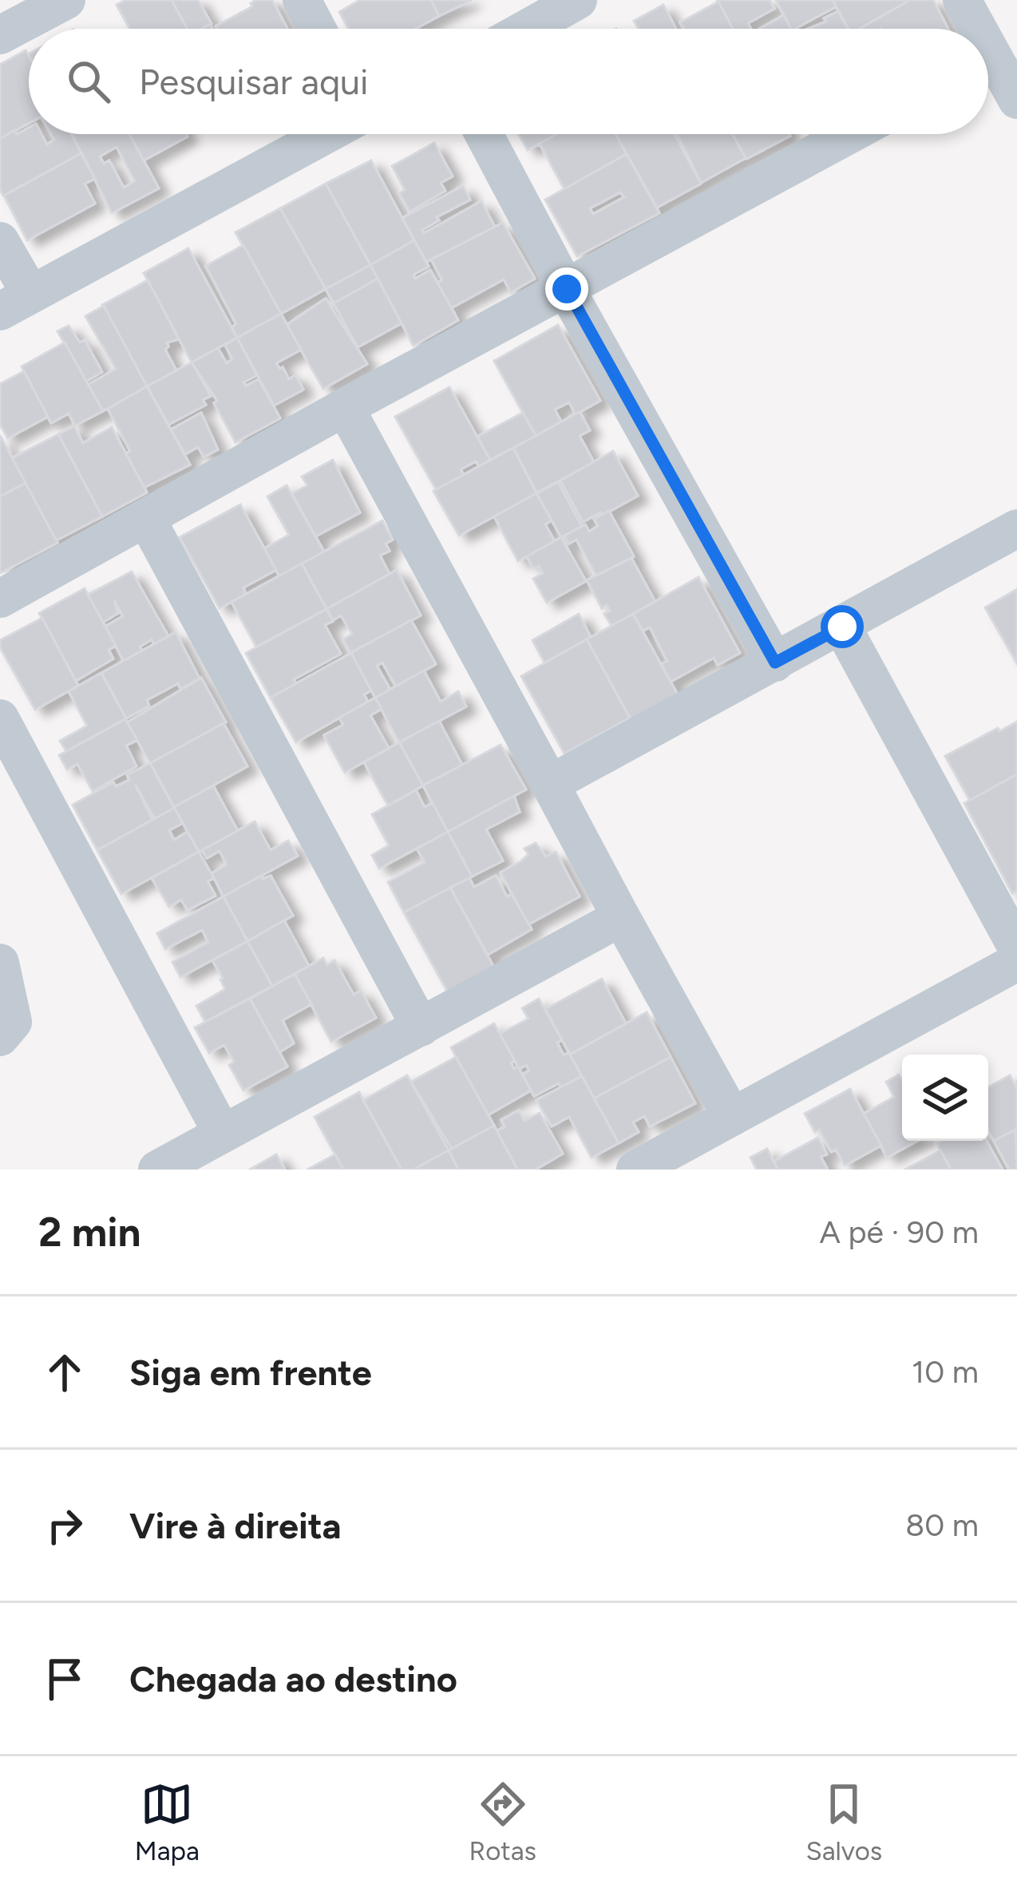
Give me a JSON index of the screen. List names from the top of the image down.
{
  "page": {
    "search": "Pesquisar aqui",
    "heading": ["2 min", "A pé · 90 m"],
    "list": [
      ["Siga em frente", "10 m"],
      ["Vire à direita", "80 m"],
      "Chegada ao destino"
    ],
    "nav": ["Mapa", "Rotas", "Salvos"]
  }
}
